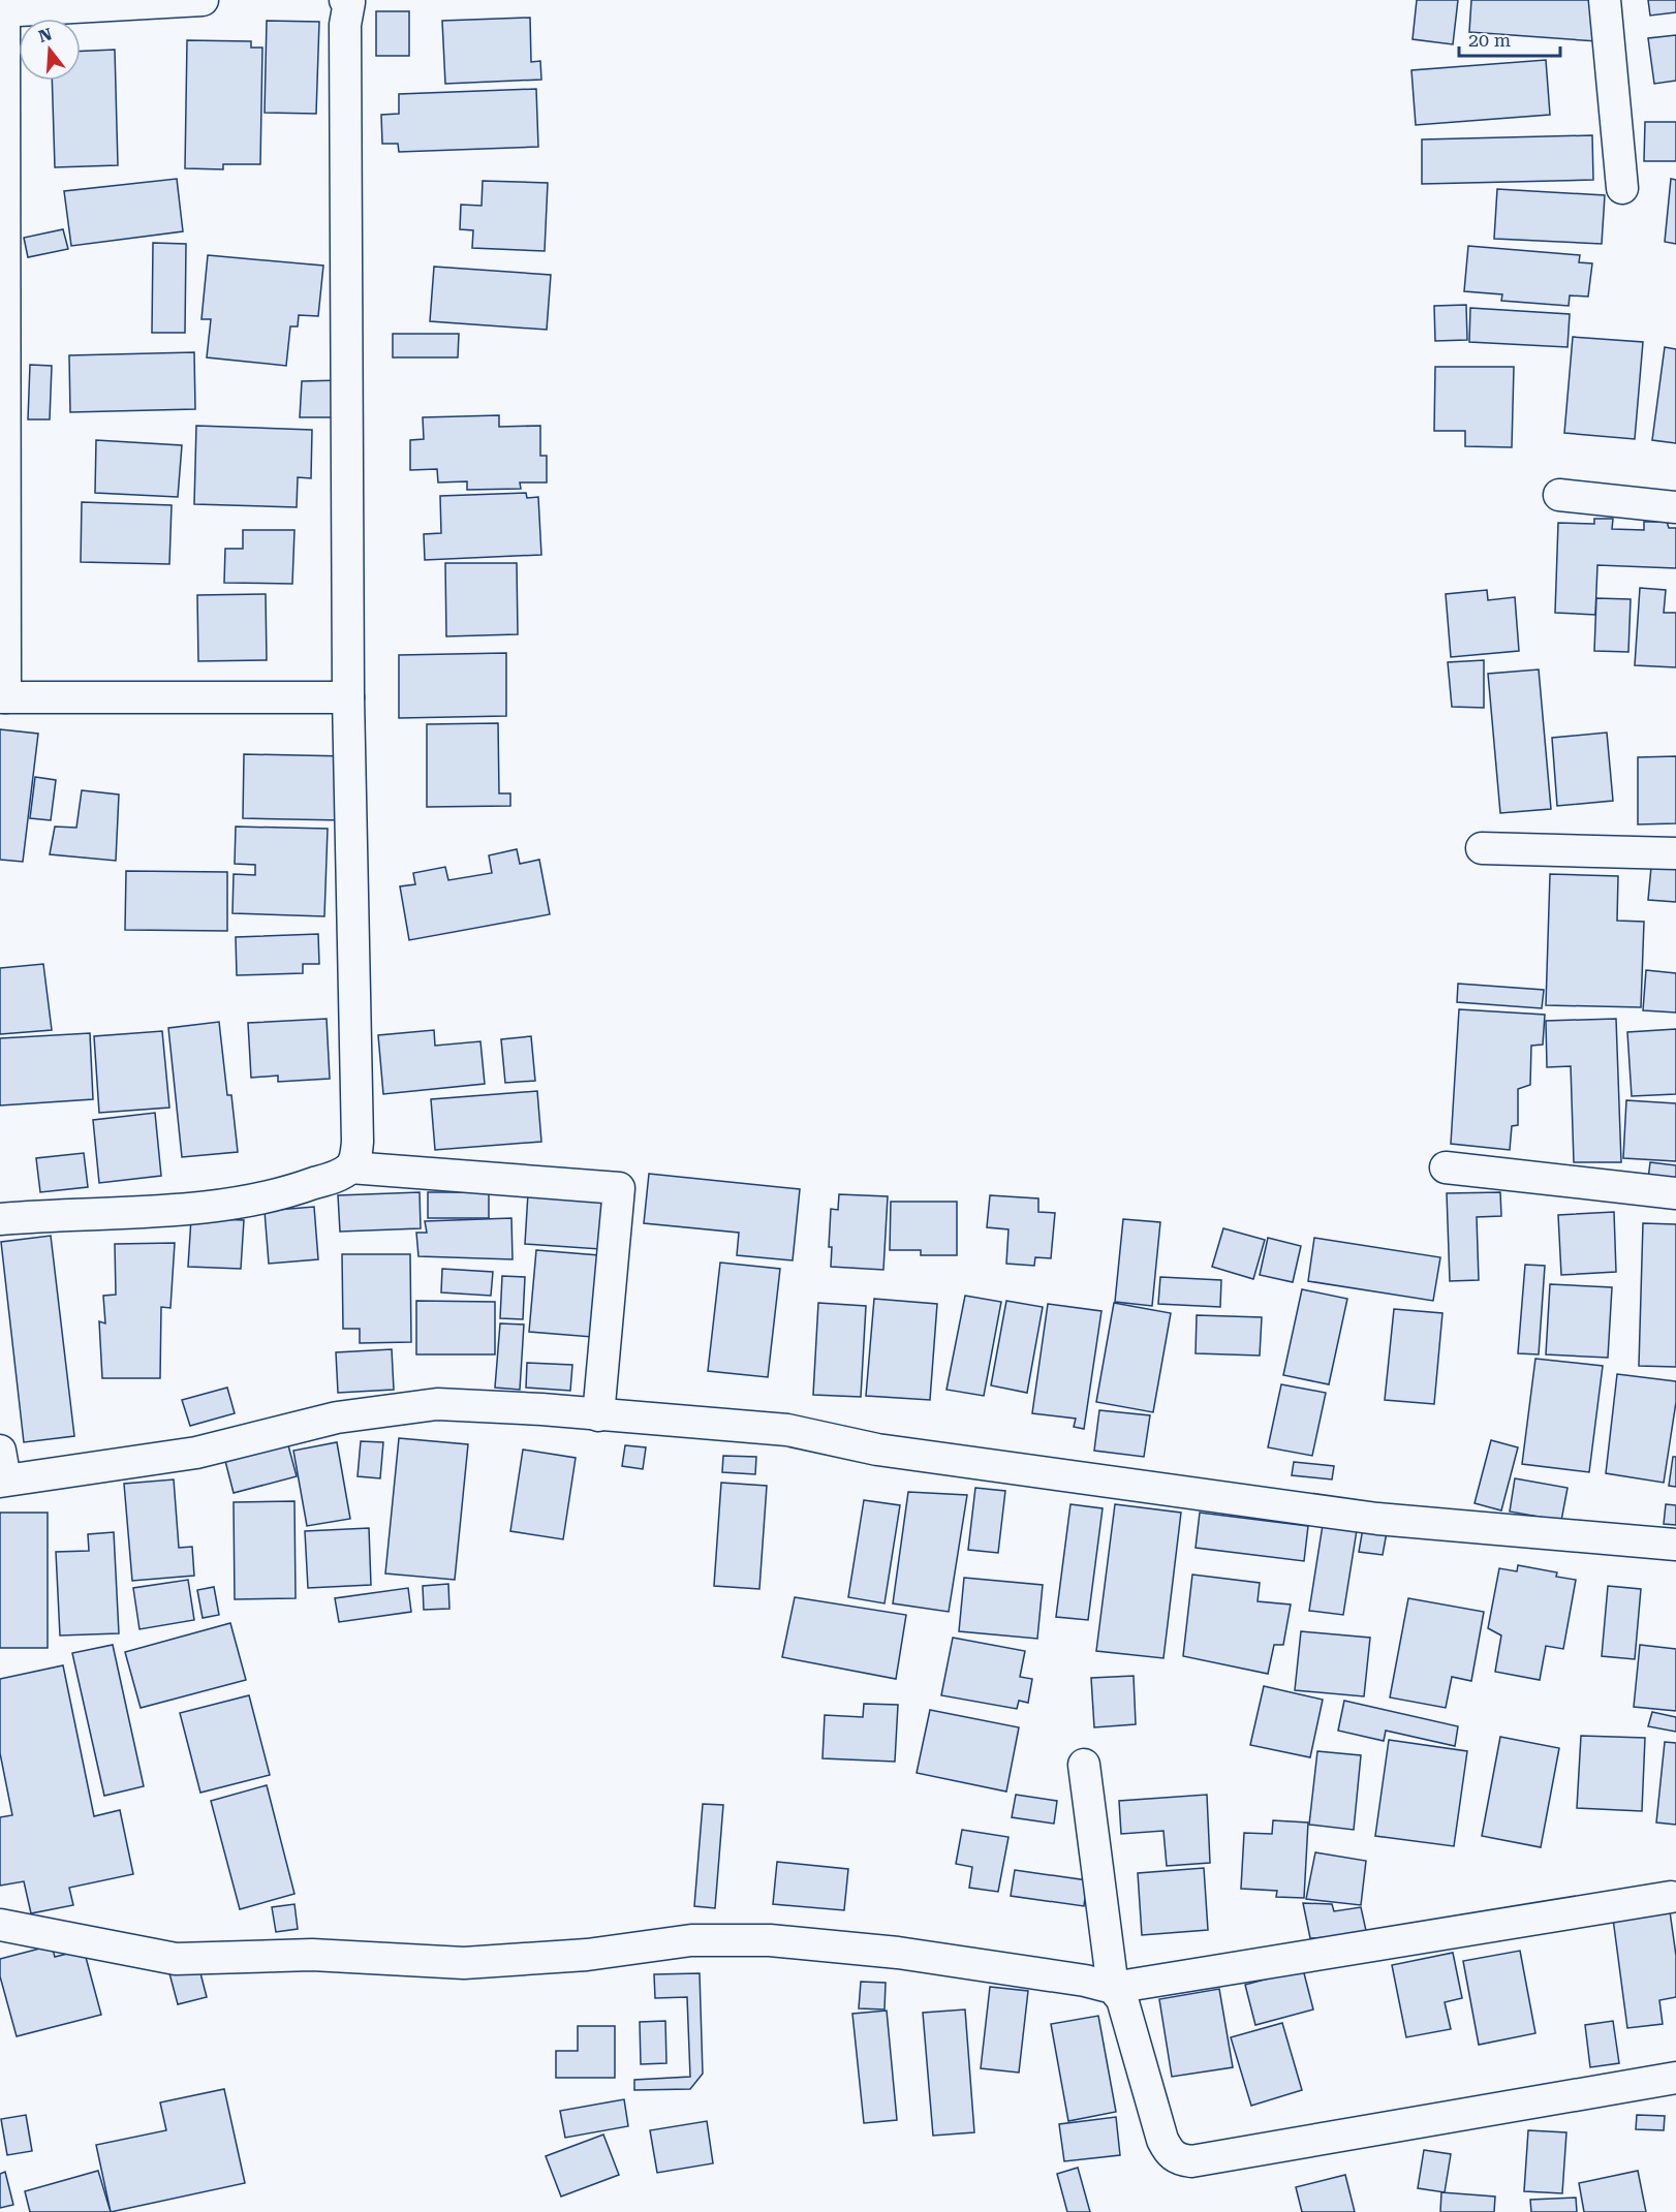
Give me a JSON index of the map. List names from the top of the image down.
{
  "scale_bar": "20 m",
  "north": "top"
}
